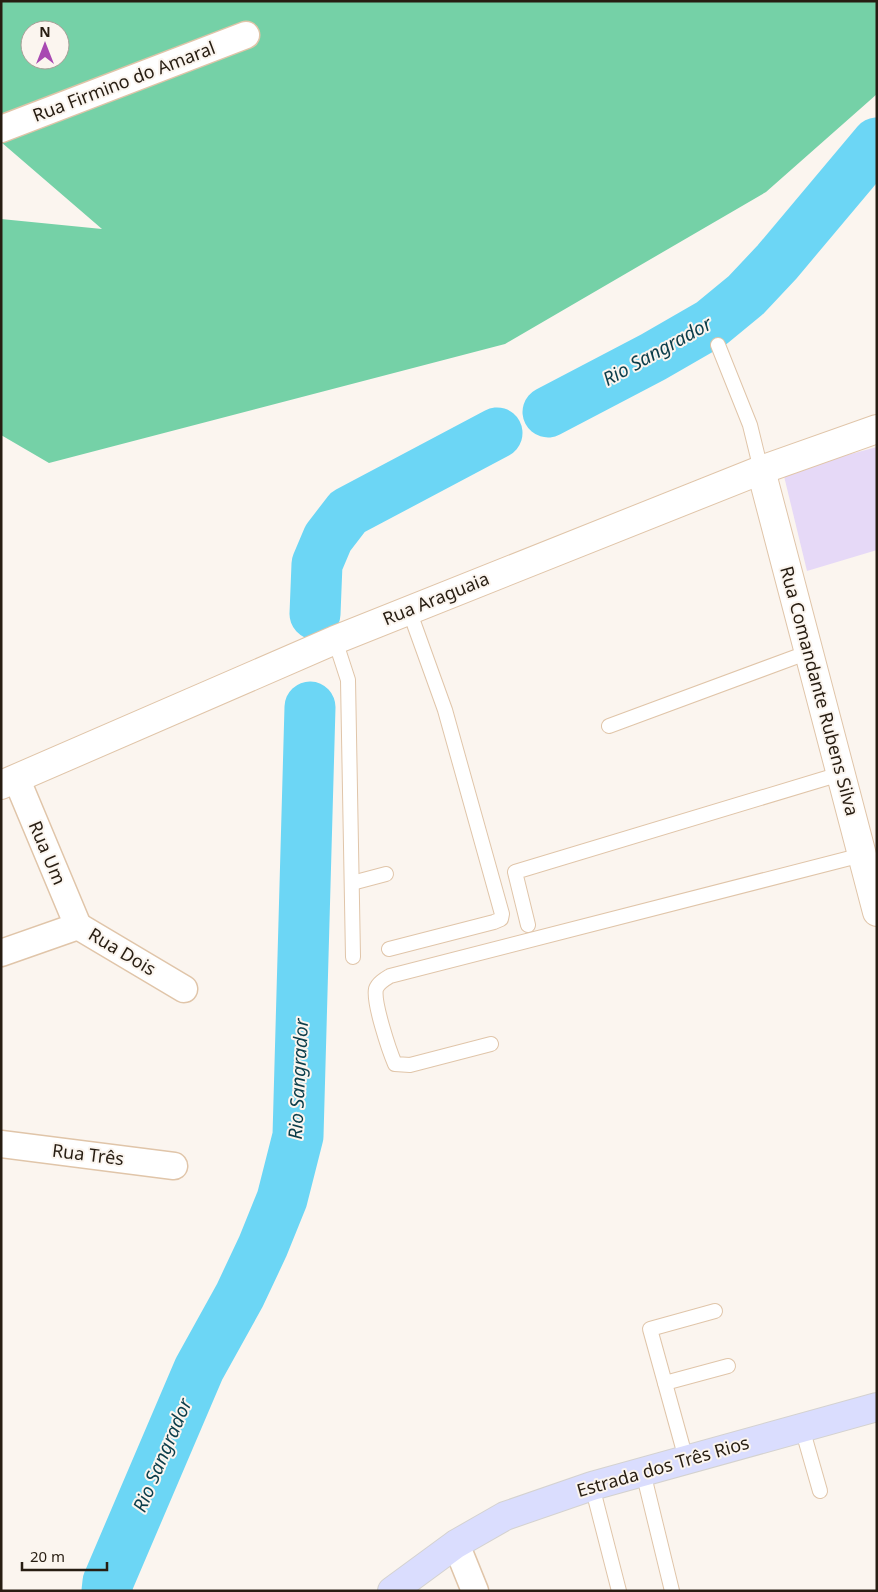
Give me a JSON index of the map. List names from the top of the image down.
{
  "streets": {
    "main road": ["Estrada dos Três Rios"],
    "street": [
      "Rua Firmino do Amaral",
      "Rua Araguaia",
      "Rua Comandante Rubens Silva",
      "Rua Um",
      "Rua Dois",
      "Rua Três"
    ]
  },
  "crossings": [
    ["Rua Araguaia", "Rua Comandante Rubens Silva"],
    ["Rua Araguaia", "Rua Um"],
    ["Rua Um", "Rua Dois"]
  ],
  "water": ["Rio Sangrador"],
  "scale_bar": "20 m",
  "north": "top"
}
